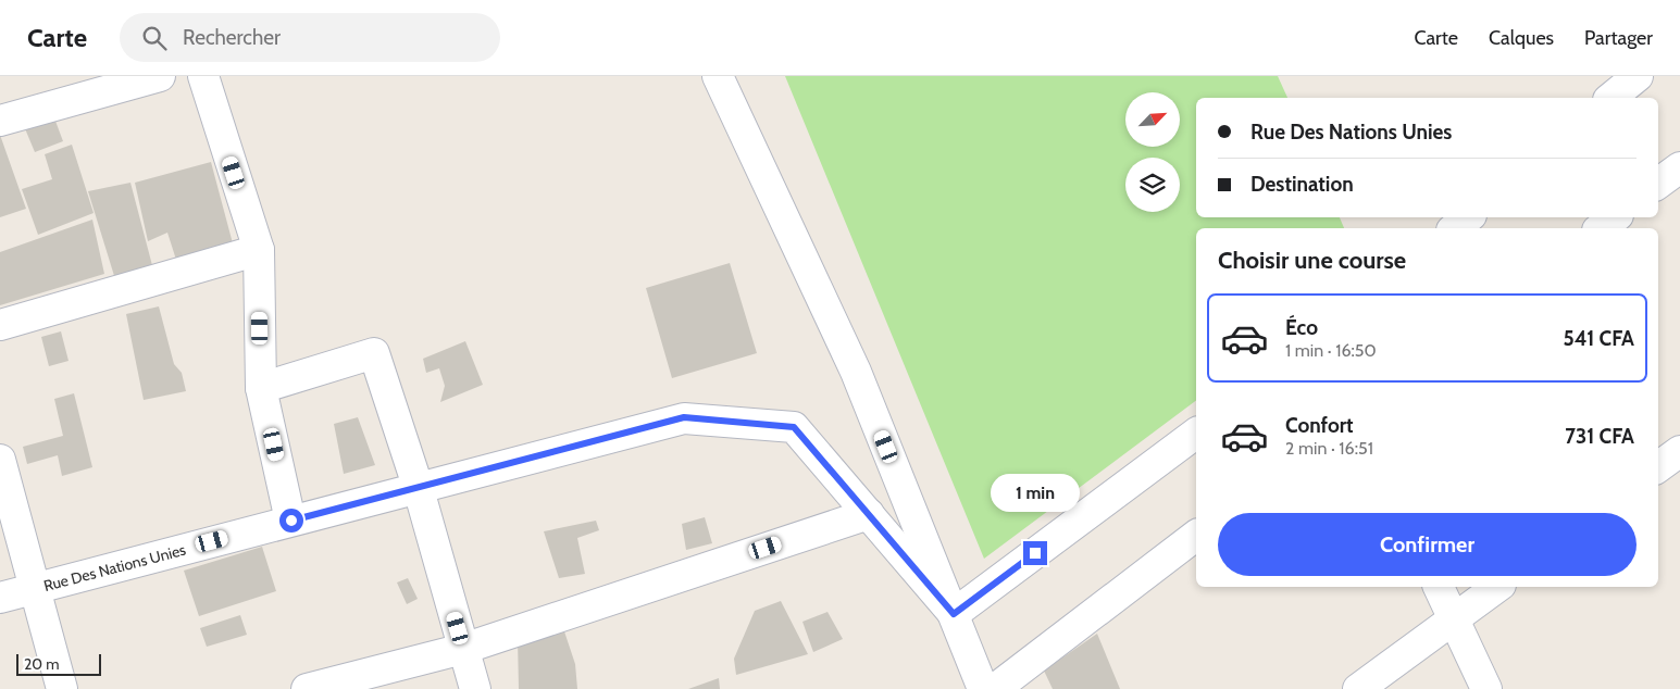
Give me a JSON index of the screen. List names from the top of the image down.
{
  "streets": {
    "street": ["Rue Des Nations Unies"]
  },
  "scale_bar": "20 m",
  "north": "top right",
  "page": {
    "header": "Carte",
    "search": "Rechercher",
    "nav": ["Carte", "Calques", "Partager"],
    "banner": ["Rue Des Nations Unies", "Destination"],
    "heading": "Choisir une course",
    "list": [
      {
        "name": "Éco",
        "note": "1 min · 16:50",
        "value": "541 CFA"
      },
      {
        "name": "Confort",
        "note": "2 min · 16:51",
        "value": "731 CFA"
      }
    ],
    "bubble": "1 min",
    "buttons": "Confirmer",
    "scale": "20 m"
  }
}
